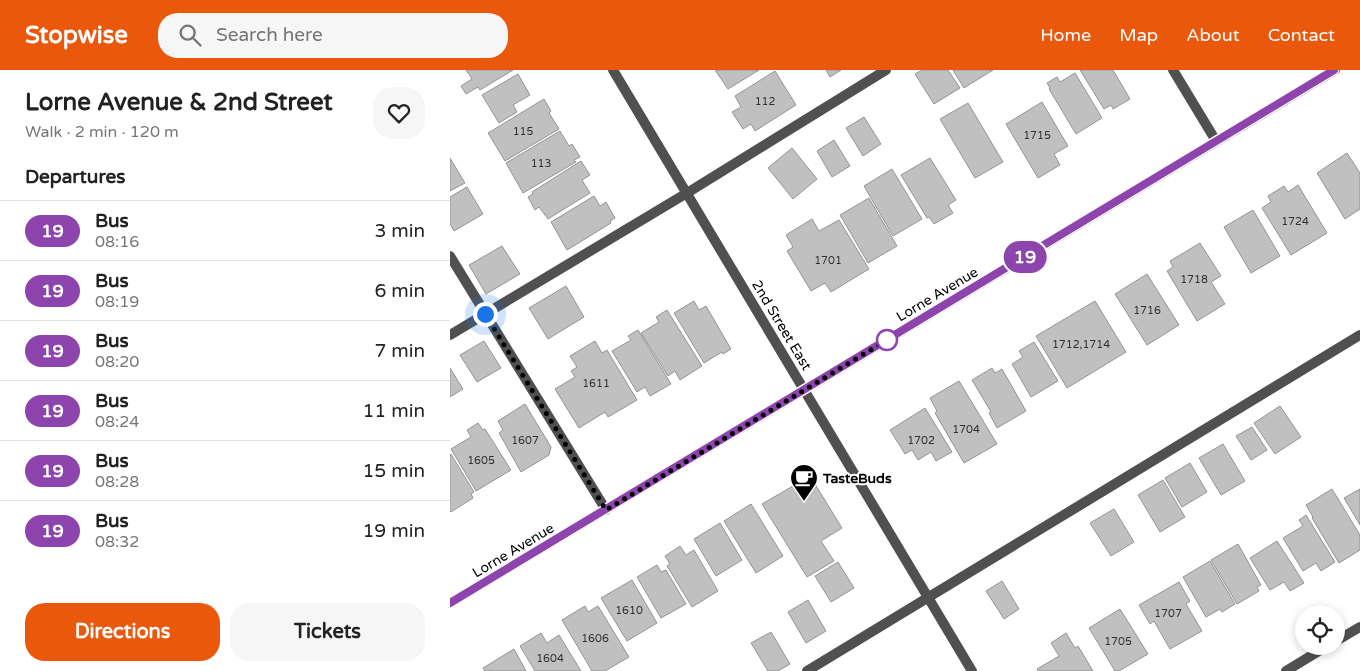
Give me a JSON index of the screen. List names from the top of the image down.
{
  "streets": {
    "main road": ["Lorne Avenue"],
    "street": ["2nd Street East"]
  },
  "crossings": [
    ["Lorne Avenue", "2nd Street East"]
  ],
  "places": {
    "cafe": ["TasteBuds"]
  },
  "lines": ["bus line 19"],
  "house_numbers": [
    "112",
    "115",
    "1715",
    "113",
    "1724",
    "1701",
    "1718",
    "1716",
    "1712,1714",
    "1611",
    "1704",
    "1607",
    "1702",
    "1605",
    "1610",
    "1707",
    "1606",
    "1705",
    "1604"
  ],
  "page": {
    "header": "Stopwise",
    "search": "Search here",
    "nav": [
      "Home",
      "Map",
      "About",
      "Contact"
    ],
    "heading": [
      ["Lorne Avenue & 2nd Street", "Walk · 2 min · 120 m"],
      "Departures"
    ],
    "on_map": "19",
    "list": [
      {
        "mark": "19",
        "name": "Bus",
        "note": "08:16",
        "value": "3 min"
      },
      {
        "mark": "19",
        "name": "Bus",
        "note": "08:19",
        "value": "6 min"
      },
      {
        "mark": "19",
        "name": "Bus",
        "note": "08:20",
        "value": "7 min"
      },
      {
        "mark": "19",
        "name": "Bus",
        "note": "08:24",
        "value": "11 min"
      },
      {
        "mark": "19",
        "name": "Bus",
        "note": "08:28",
        "value": "15 min"
      },
      {
        "mark": "19",
        "name": "Bus",
        "note": "08:32",
        "value": "19 min"
      }
    ],
    "buttons": ["Directions", "Tickets"]
  }
}
